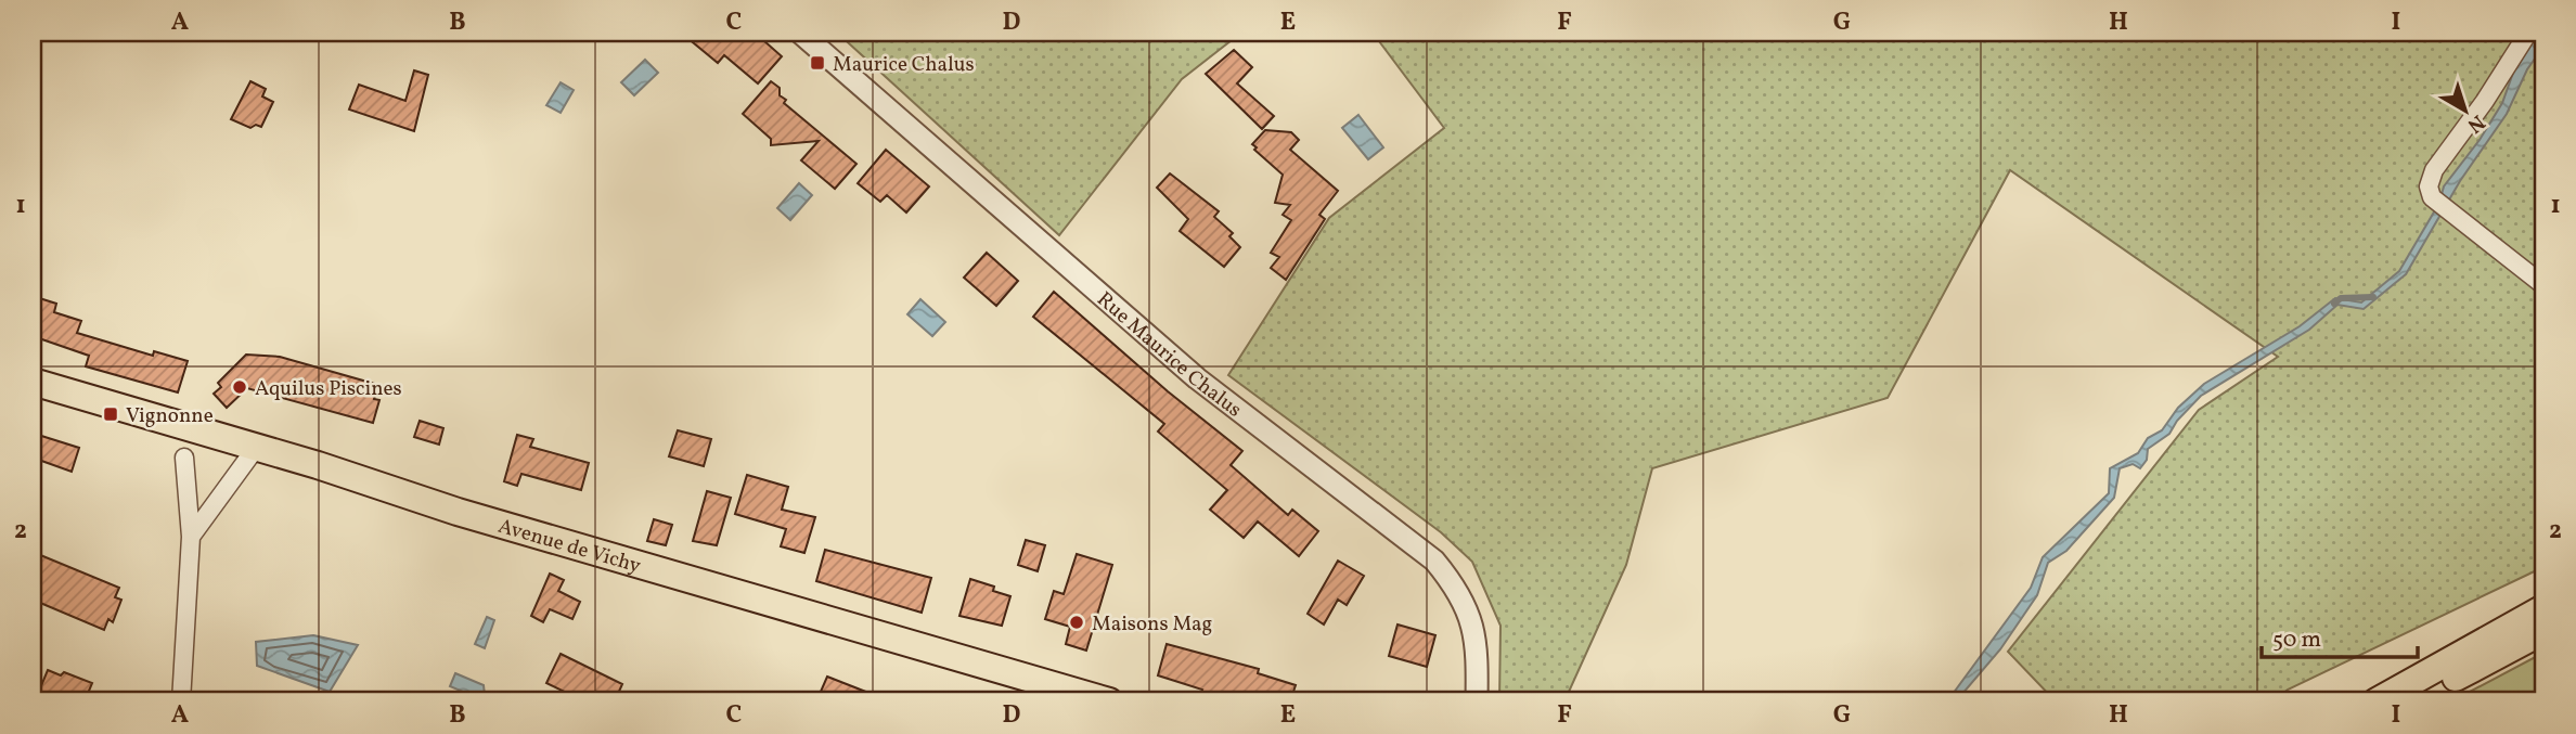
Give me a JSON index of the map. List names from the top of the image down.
{
  "streets": {
    "main road": ["Avenue de Vichy"],
    "street": ["Rue Maurice Chalus"]
  },
  "places": {
    "transit": ["Maurice Chalus", "Vignonne"],
    "other": ["Aquilus Piscines", "Maisons Mag"]
  },
  "scale_bar": "50 m",
  "north": "bottom right",
  "grid": {
    "columns": [
      "A",
      "B",
      "C",
      "D",
      "E",
      "F",
      "G",
      "H",
      "I"
    ],
    "rows": ["1", "2"]
  }
}
